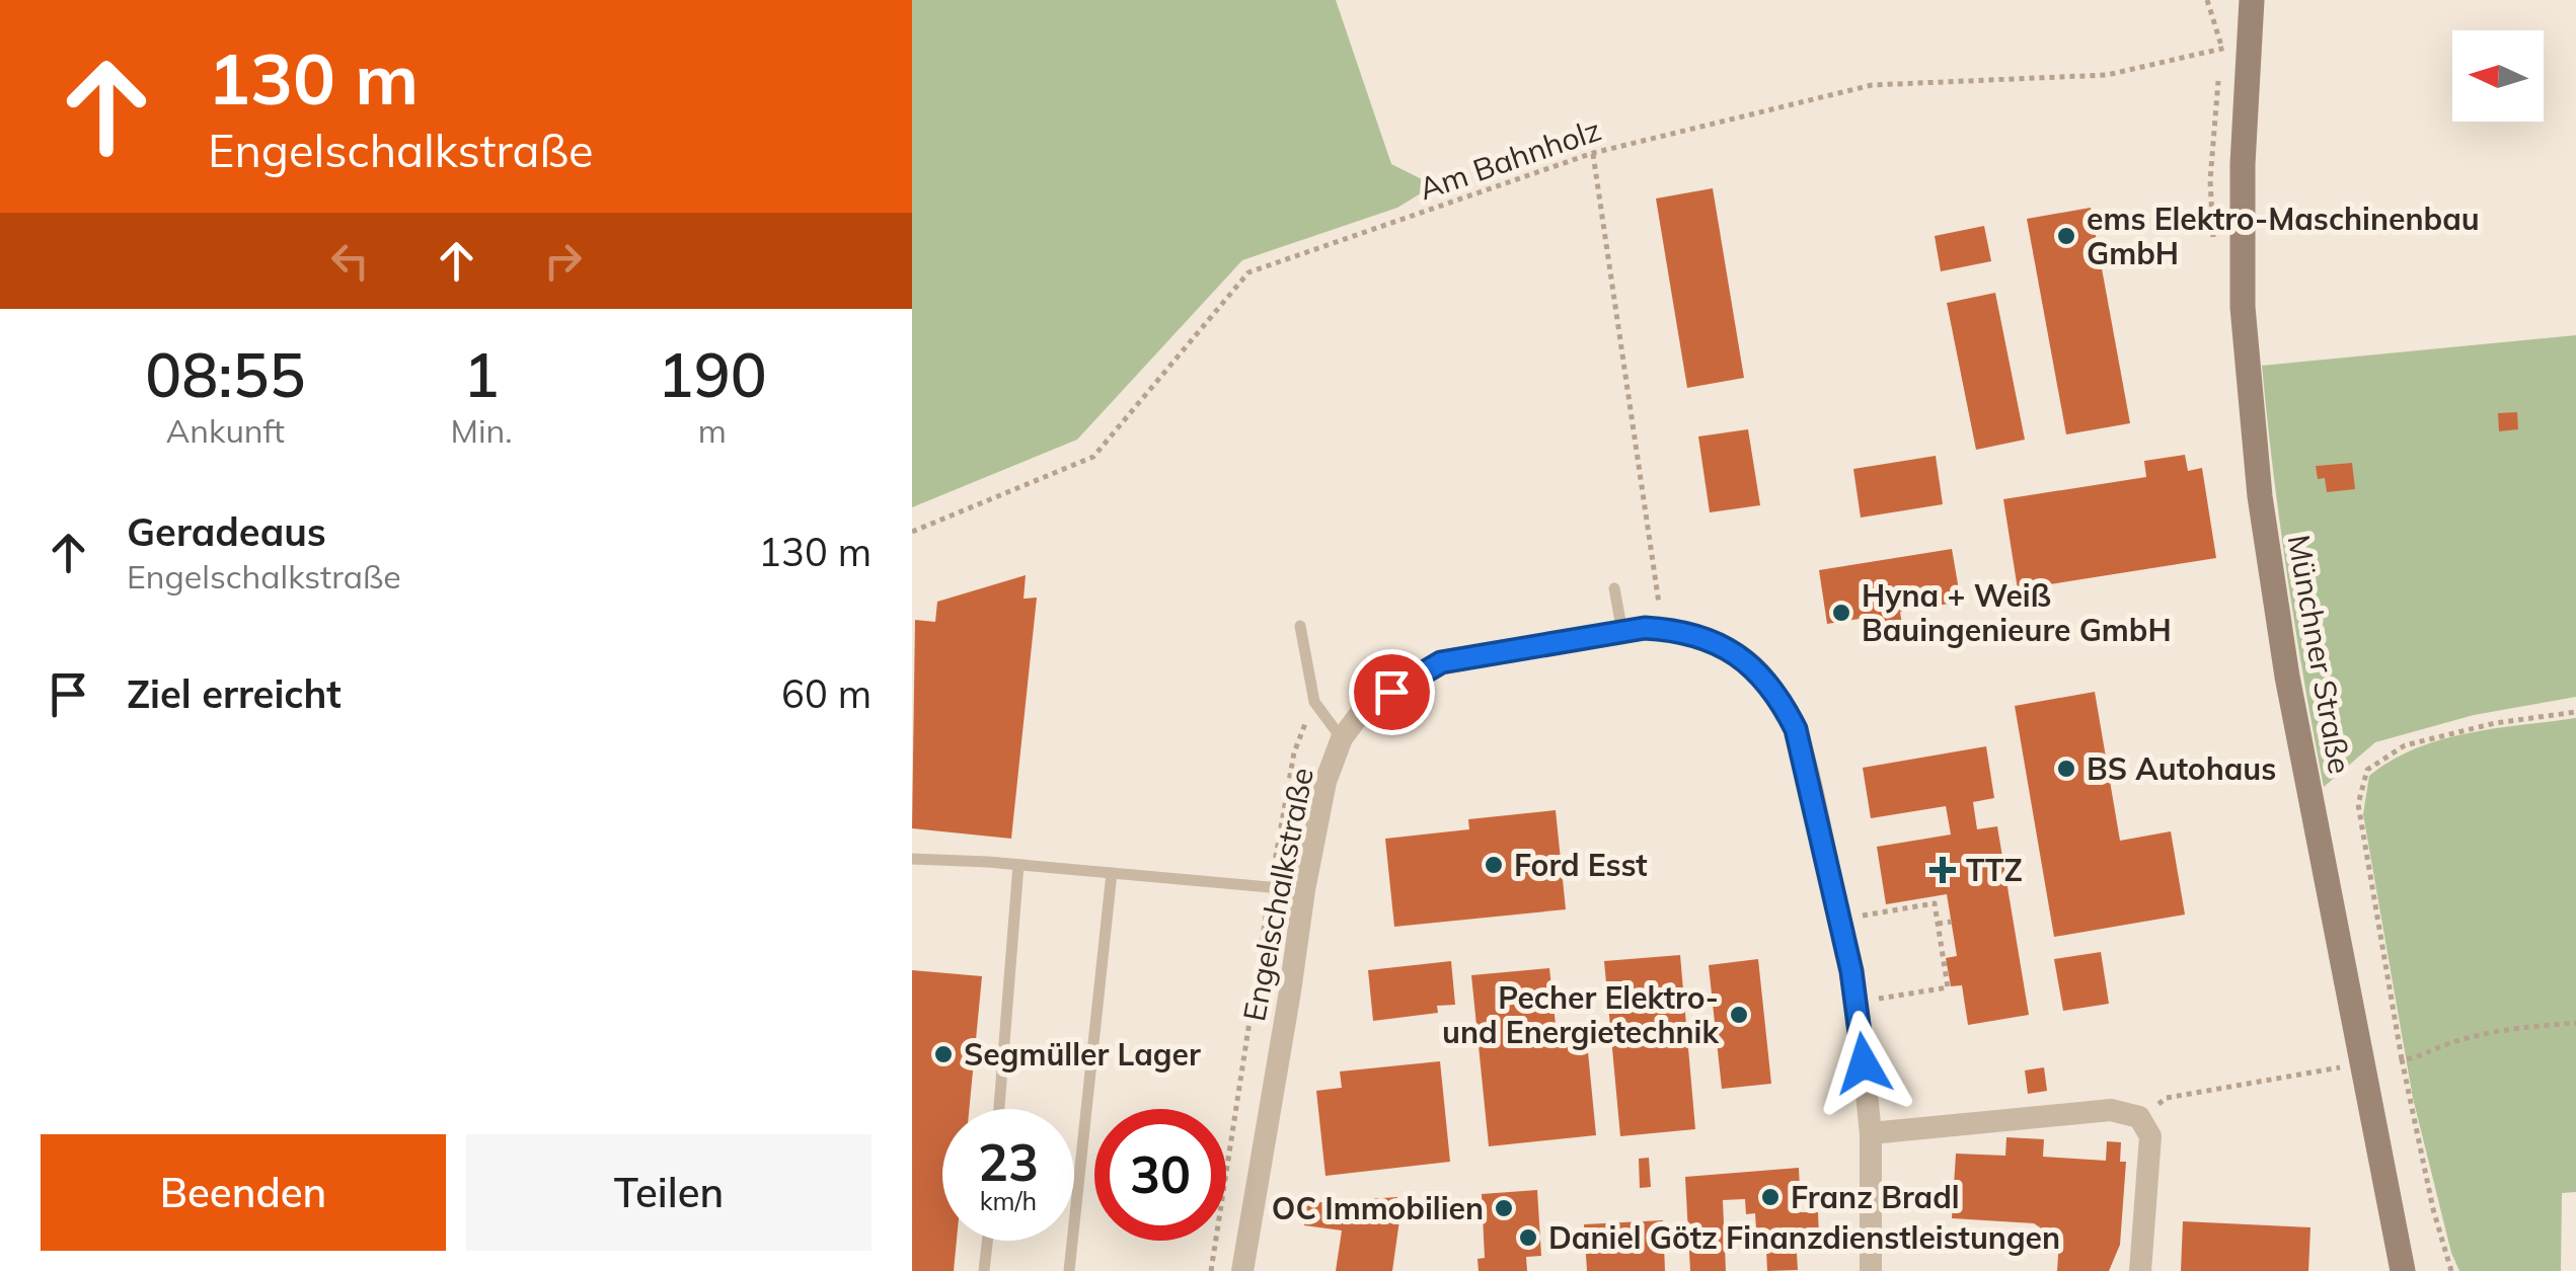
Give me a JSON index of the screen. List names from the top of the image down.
{
  "streets": {
    "main road": ["Münchner Straße"],
    "street": ["Engelschalkstraße"],
    "path": ["Am Bahnholz"]
  },
  "places": {
    "other": [
      "ems Elektro-Maschinenbau GmbH",
      "Hyna + Weiß Bauingenieure GmbH",
      "BS Autohaus",
      "Ford Esst",
      "Pecher Elektro- und Energietechnik",
      "Segmüller Lager",
      "Franz Bradl",
      "OC Immobilien",
      "Daniel Götz Finanzdienstleistungen"
    ],
    "health": ["TTZ"]
  },
  "north": "left",
  "page": {
    "turn": ["130 m", "Engelschalkstraße"],
    "eta": [
      "08:55",
      "Ankunft",
      "1",
      "Min.",
      "190",
      "m"
    ],
    "list": [
      {
        "name": "Geradeaus",
        "note": "Engelschalkstraße",
        "value": "130 m"
      },
      {
        "name": "Ziel erreicht",
        "value": "60 m"
      }
    ],
    "speed": "23 km/h",
    "limit": "30",
    "buttons": ["Beenden", "Teilen"]
  }
}
